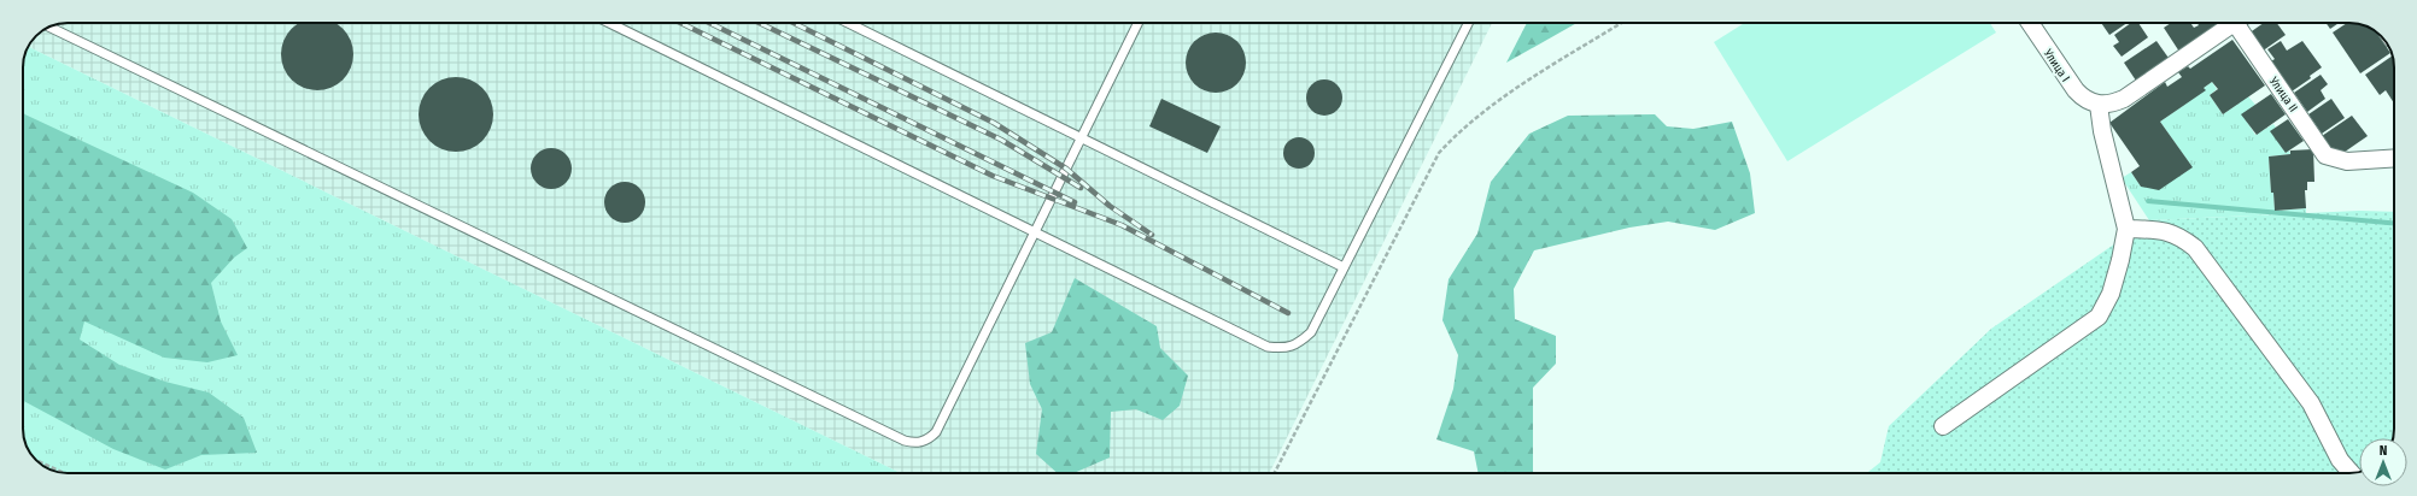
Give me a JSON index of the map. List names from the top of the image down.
{
  "streets": {
    "street": ["Улица I", "Улица II"]
  },
  "north": "top"
}
